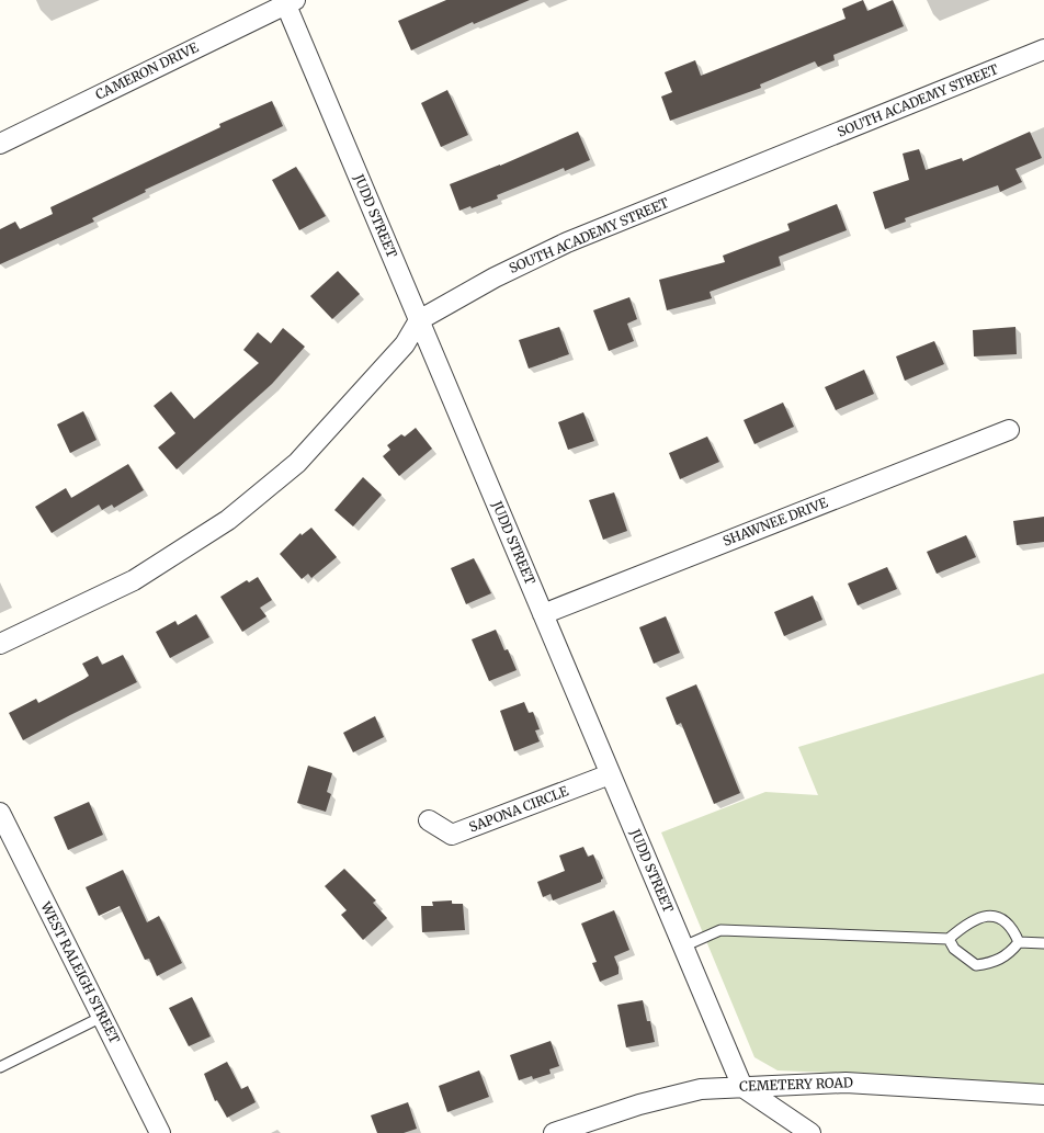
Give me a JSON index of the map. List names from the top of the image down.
{
  "streets": {
    "street": [
      "CAMERON DRIVE",
      "SOUTH ACADEMY STREET",
      "JUDD STREET",
      "SHAWNEE DRIVE",
      "SAPONA CIRCLE",
      "WEST RALEIGH STREET",
      "CEMETERY ROAD"
    ]
  },
  "crossings": [
    ["CAMERON DRIVE", "JUDD STREET"],
    ["SOUTH ACADEMY STREET", "JUDD STREET"],
    ["JUDD STREET", "SHAWNEE DRIVE"],
    ["JUDD STREET", "SAPONA CIRCLE"],
    ["JUDD STREET", "CEMETERY ROAD"]
  ]
}
